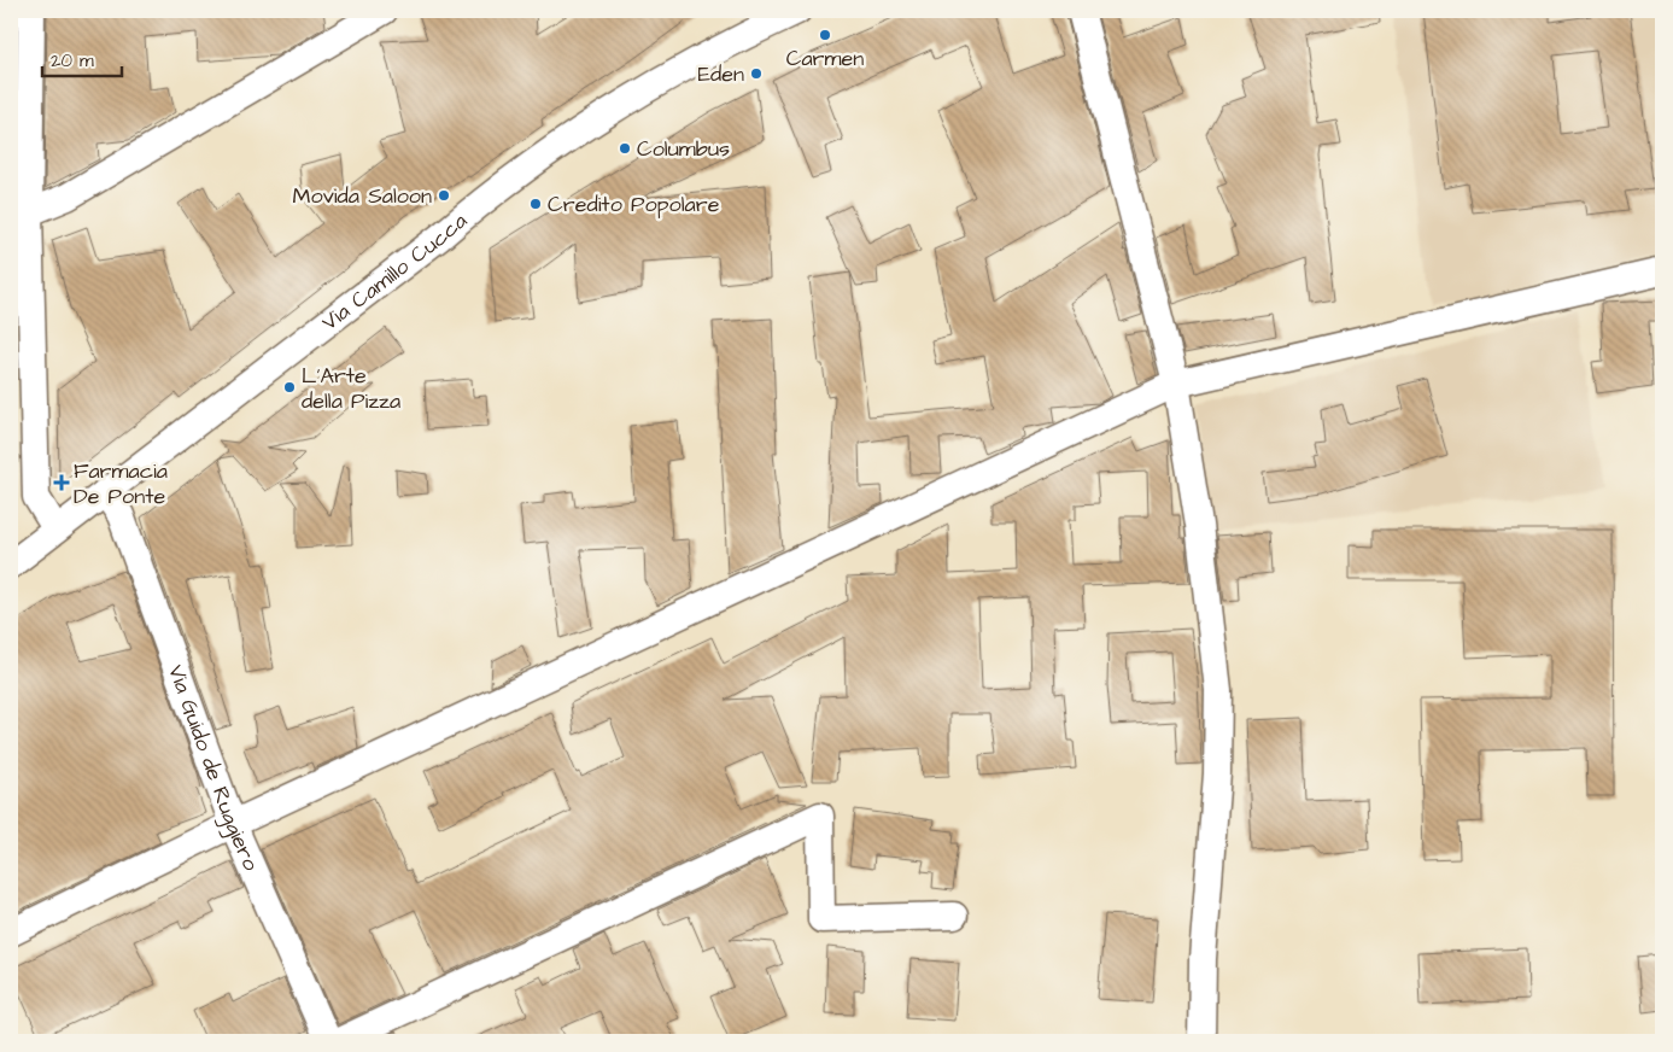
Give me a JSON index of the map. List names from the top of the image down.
{
  "streets": {
    "street": ["Via Camillo Cucca", "Via Guido de Ruggiero"]
  },
  "crossings": [
    ["Via Camillo Cucca", "Via Guido de Ruggiero"]
  ],
  "places": {
    "other": [
      "Carmen",
      "Eden",
      "Columbus",
      "Movida Saloon",
      "Credito Popolare",
      "L'Arte della Pizza"
    ],
    "health": ["Farmacia De Ponte"]
  },
  "scale_bar": "20 m"
}
